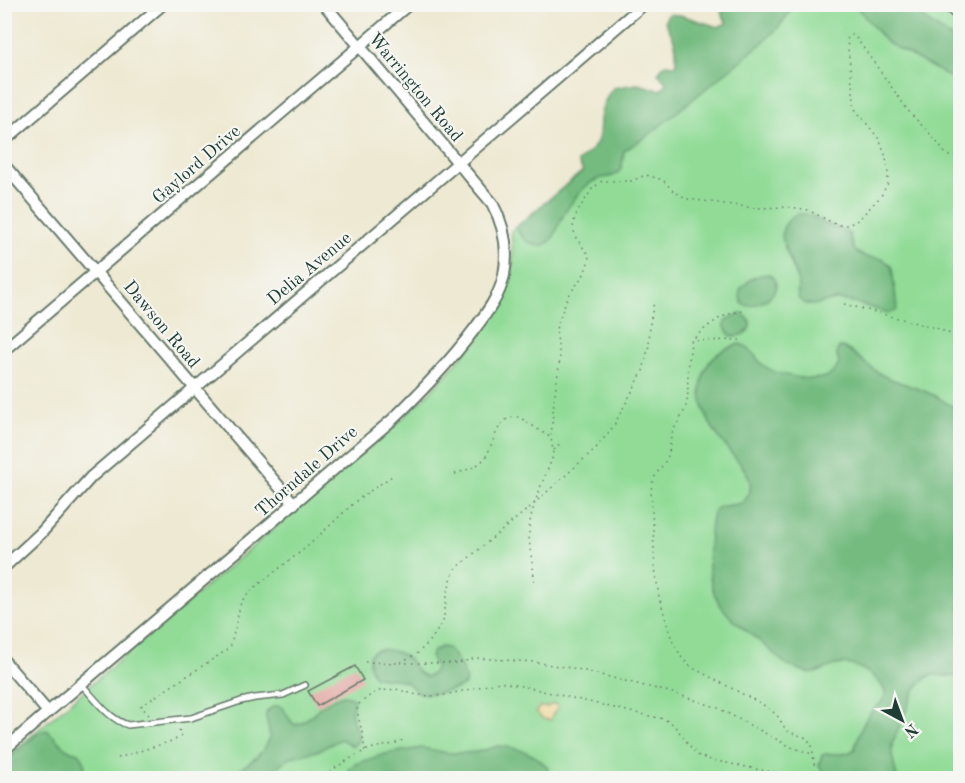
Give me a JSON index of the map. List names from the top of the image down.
{
  "streets": {
    "street": [
      "Warrington Road",
      "Gaylord Drive",
      "Delia Avenue",
      "Dawson Road",
      "Thorndale Drive"
    ]
  },
  "crossings": [
    ["Warrington Road", "Gaylord Drive"],
    ["Warrington Road", "Delia Avenue"],
    ["Warrington Road", "Thorndale Drive"],
    ["Gaylord Drive", "Dawson Road"],
    ["Delia Avenue", "Dawson Road"],
    ["Delia Avenue", "Thorndale Drive"],
    ["Dawson Road", "Thorndale Drive"]
  ],
  "north": "bottom right"
}
